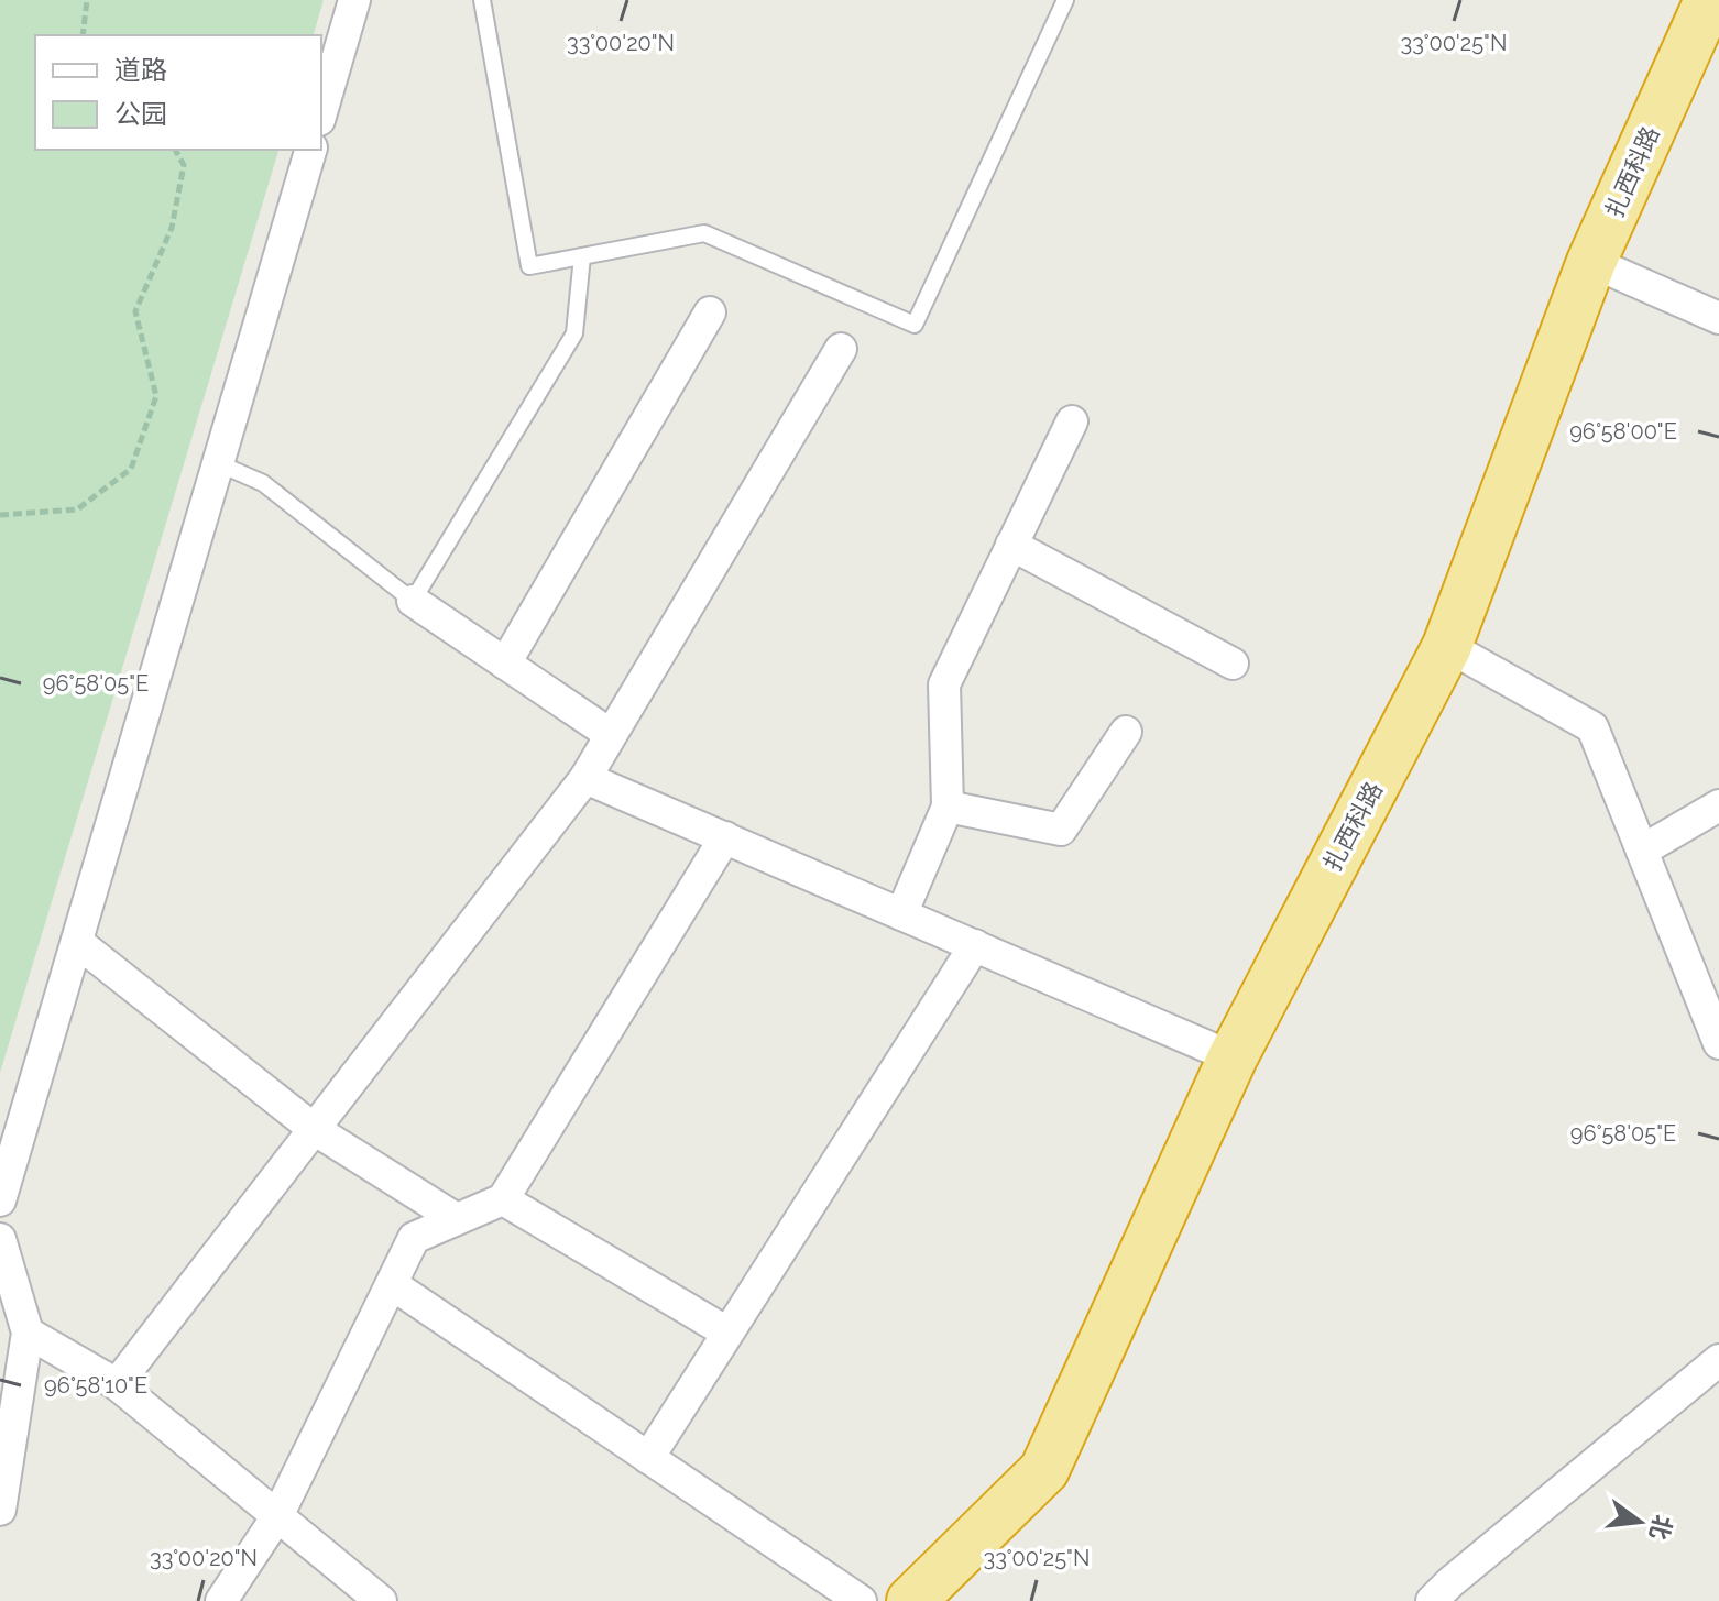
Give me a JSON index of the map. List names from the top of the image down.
{
  "streets": {
    "highway": ["扎西科路"]
  },
  "legend": ["道路", "公园"],
  "north": "right",
  "coordinates": [
    "33°00'20\"N",
    "33°00'25\"N",
    "96°58'00\"E",
    "96°58'05\"E",
    "96°58'10\"E"
  ]
}
